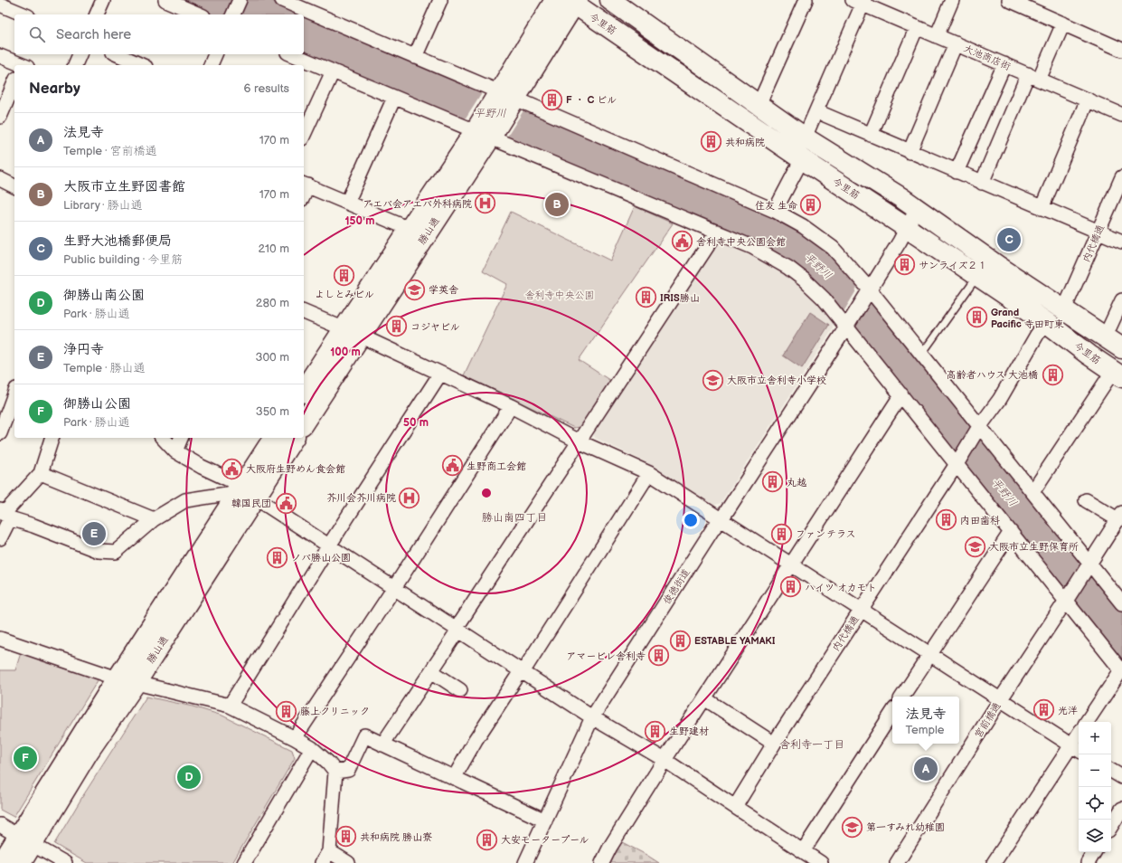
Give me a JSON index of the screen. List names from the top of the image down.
{
  "streets": {
    "main road": ["今里筋", "勝山通"],
    "street": [
      "大池商店街",
      "内代橋通",
      "俊徳街道",
      "宮前橋通"
    ]
  },
  "crossings": [
    ["今里筋", "勝山通"],
    ["今里筋", "内代橋通"],
    ["今里筋", "俊徳街道"]
  ],
  "districts": ["勝山南四丁目", "舎利寺一丁目"],
  "water": ["平野川"],
  "parks": ["舎利寺中央公園"],
  "places": {
    "building": [
      "F ・ C ビル",
      "共和病院",
      "住友 生命",
      "サンライズ２１",
      "よしとみビル",
      "IRIS勝山",
      "Grand Pacific 寺田町東",
      "コジヤビル",
      "高齢者ハウス 大池橋",
      "丸越",
      "内田歯科",
      "ファンテラス",
      "ノバ勝山公園",
      "ハイツ オカモト",
      "ESTABLE YAMAKI",
      "アマービレ舎利寺",
      "光洋",
      "藤上クリニック",
      "生野建材",
      "共和病院 勝山寮",
      "大安モータープール"
    ],
    "hospital": ["アエバ会アエバ外科病院", "芥川会芥川病院"],
    "public building": [
      "舎利寺中央公園会館",
      "生野商工会館",
      "大阪府生野めん食会館",
      "韓国民団"
    ],
    "school or university": [
      "学英舎",
      "大阪市立舎利寺小学校",
      "大阪市立生野保育所",
      "第一すみれ幼稚園"
    ]
  },
  "page": {
    "search": "Search here",
    "heading": ["Nearby", "6 results"],
    "list": [
      {
        "mark": "A",
        "name": "法見寺",
        "note": "Temple · 宮前橋通",
        "value": "170 m"
      },
      {
        "mark": "B",
        "name": "大阪市立生野図書館",
        "note": "Library · 勝山通",
        "value": "170 m"
      },
      {
        "mark": "C",
        "name": "生野大池橋郵便局",
        "note": "Public building · 今里筋",
        "value": "210 m"
      },
      {
        "mark": "D",
        "name": "御勝山南公園",
        "note": "Park · 勝山通",
        "value": "280 m"
      },
      {
        "mark": "E",
        "name": "浄円寺",
        "note": "Temple · 勝山通",
        "value": "300 m"
      },
      {
        "mark": "F",
        "name": "御勝山公園",
        "note": "Park · 勝山通",
        "value": "350 m"
      }
    ],
    "pins": [
      "B",
      "C",
      "E",
      "F",
      "A",
      "D"
    ],
    "popup": ["法見寺", "Temple"],
    "map_buttons": ["+", "−"]
  },
  "rings": ["150 m", "100 m", "50 m"]
}
